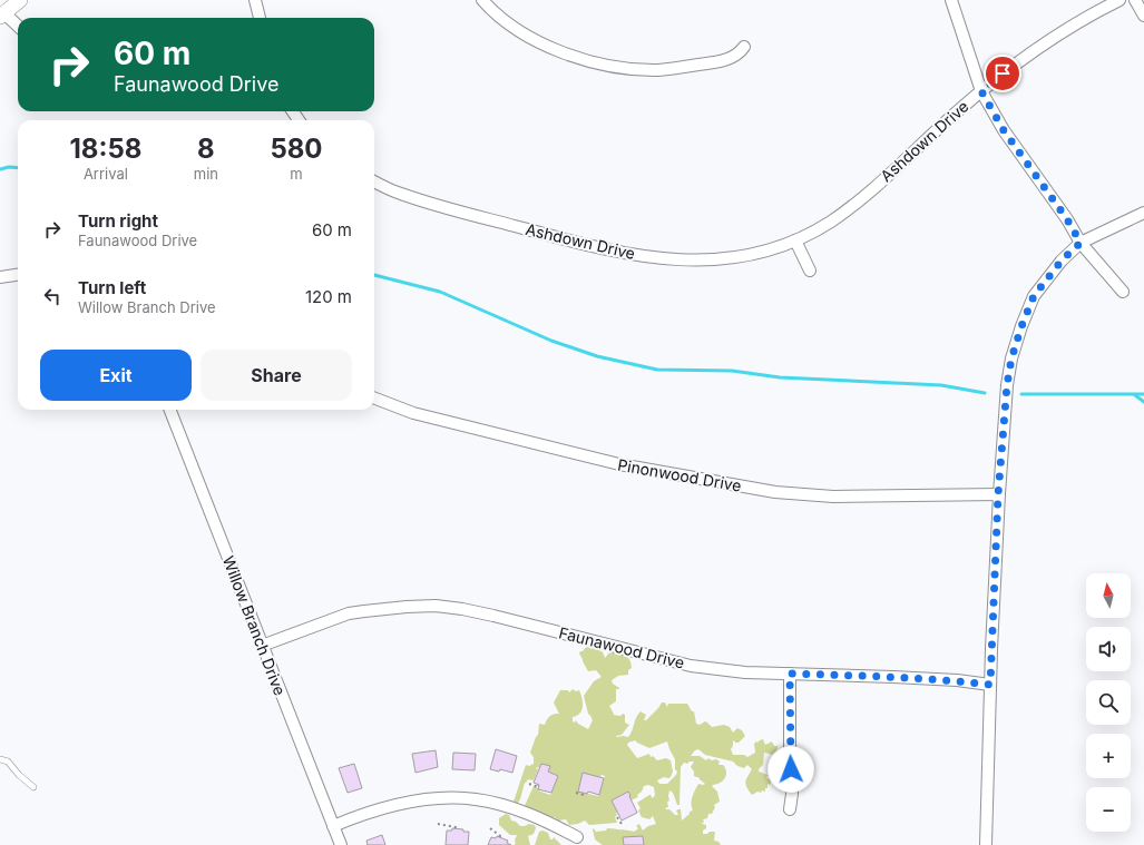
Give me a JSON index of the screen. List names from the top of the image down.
{
  "streets": {
    "street": [
      "Ashdown Drive",
      "Pinonwood Drive",
      "Willow Branch Drive",
      "Faunawood Drive"
    ]
  },
  "crossings": [
    ["Willow Branch Drive", "Faunawood Drive"]
  ],
  "north": "top",
  "page": {
    "turn": ["60 m", "Faunawood Drive"],
    "eta": [
      "18:58",
      "Arrival",
      "8",
      "min",
      "580",
      "m"
    ],
    "list": [
      {
        "name": "Turn right",
        "note": "Faunawood Drive",
        "value": "60 m"
      },
      {
        "name": "Turn left",
        "note": "Willow Branch Drive",
        "value": "120 m"
      }
    ],
    "buttons": ["Exit", "Share"],
    "map_buttons": ["+", "−"]
  }
}
